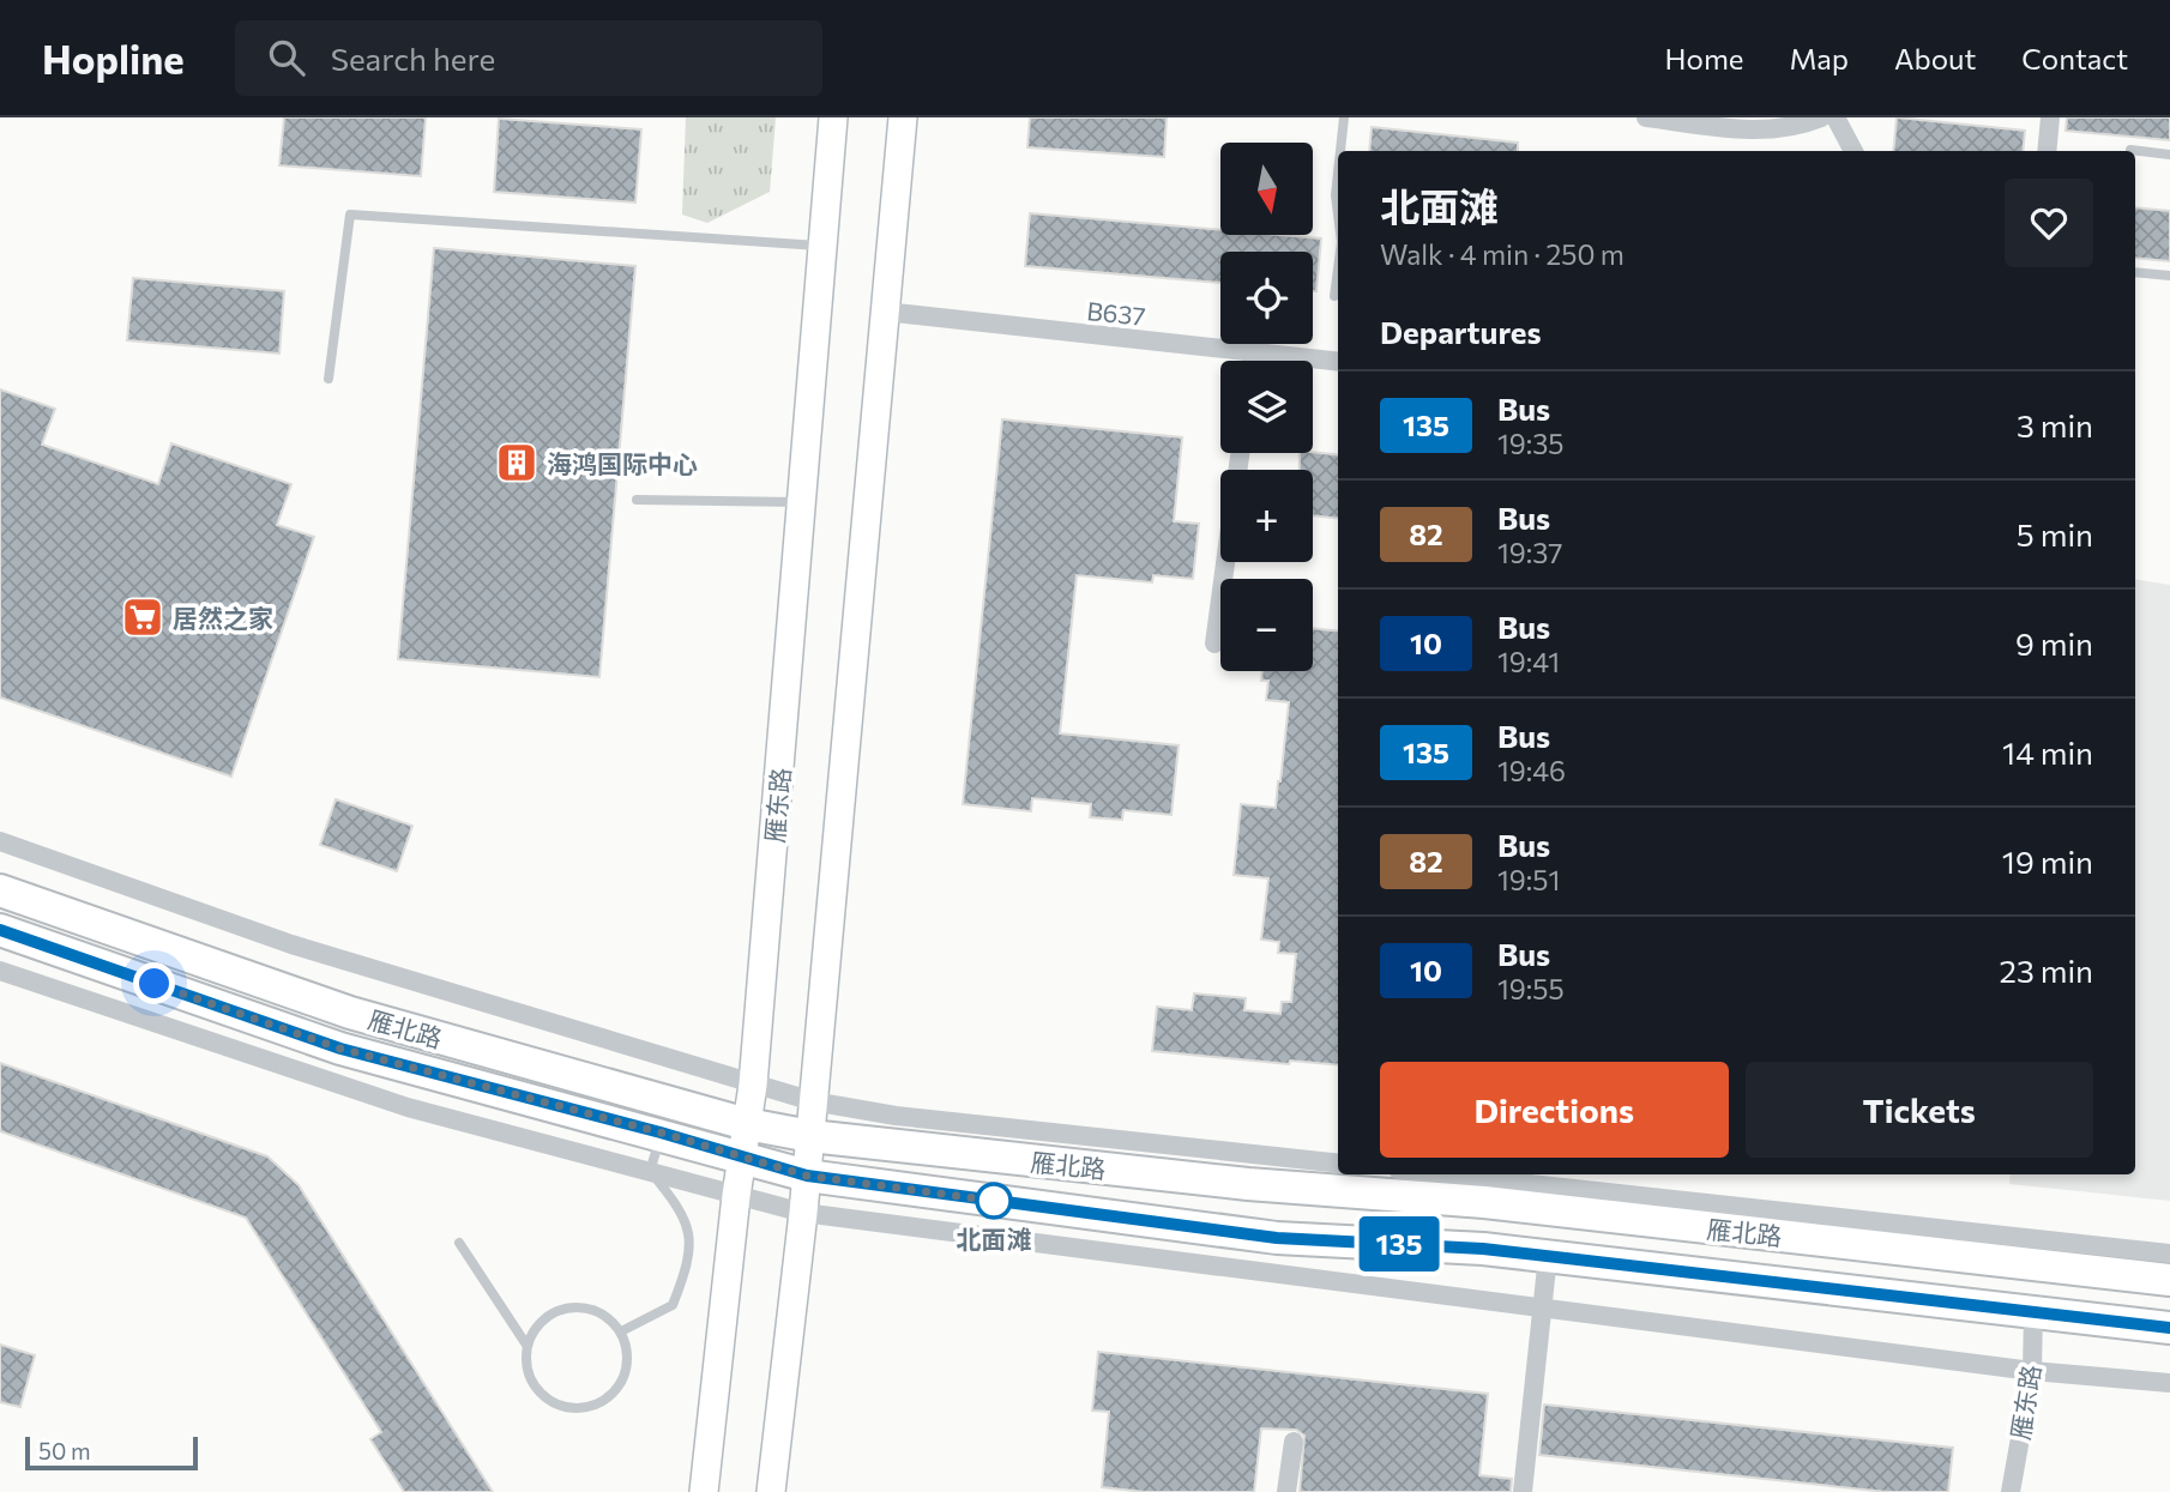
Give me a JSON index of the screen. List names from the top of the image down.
{
  "streets": {
    "main road": ["雁东路", "雁北路"],
    "street": ["B637"]
  },
  "crossings": [
    ["雁东路", "雁北路"]
  ],
  "places": {
    "building": ["海鸿国际中心"],
    "supermarket": ["居然之家"],
    "other": ["北面滩"]
  },
  "lines": ["bus line 135"],
  "scale_bar": "50 m",
  "north": "bottom",
  "page": {
    "header": "Hopline",
    "search": "Search here",
    "nav": [
      "Home",
      "Map",
      "About",
      "Contact"
    ],
    "on_map": "135",
    "map_buttons": ["+", "−"],
    "heading": [
      ["北面滩", "Walk · 4 min · 250 m"],
      "Departures"
    ],
    "list": [
      {
        "mark": "135",
        "name": "Bus",
        "note": "19:35",
        "value": "3 min"
      },
      {
        "mark": "82",
        "name": "Bus",
        "note": "19:37",
        "value": "5 min"
      },
      {
        "mark": "10",
        "name": "Bus",
        "note": "19:41",
        "value": "9 min"
      },
      {
        "mark": "135",
        "name": "Bus",
        "note": "19:46",
        "value": "14 min"
      },
      {
        "mark": "82",
        "name": "Bus",
        "note": "19:51",
        "value": "19 min"
      },
      {
        "mark": "10",
        "name": "Bus",
        "note": "19:55",
        "value": "23 min"
      }
    ],
    "buttons": ["Directions", "Tickets"],
    "scale": "50 m"
  }
}
